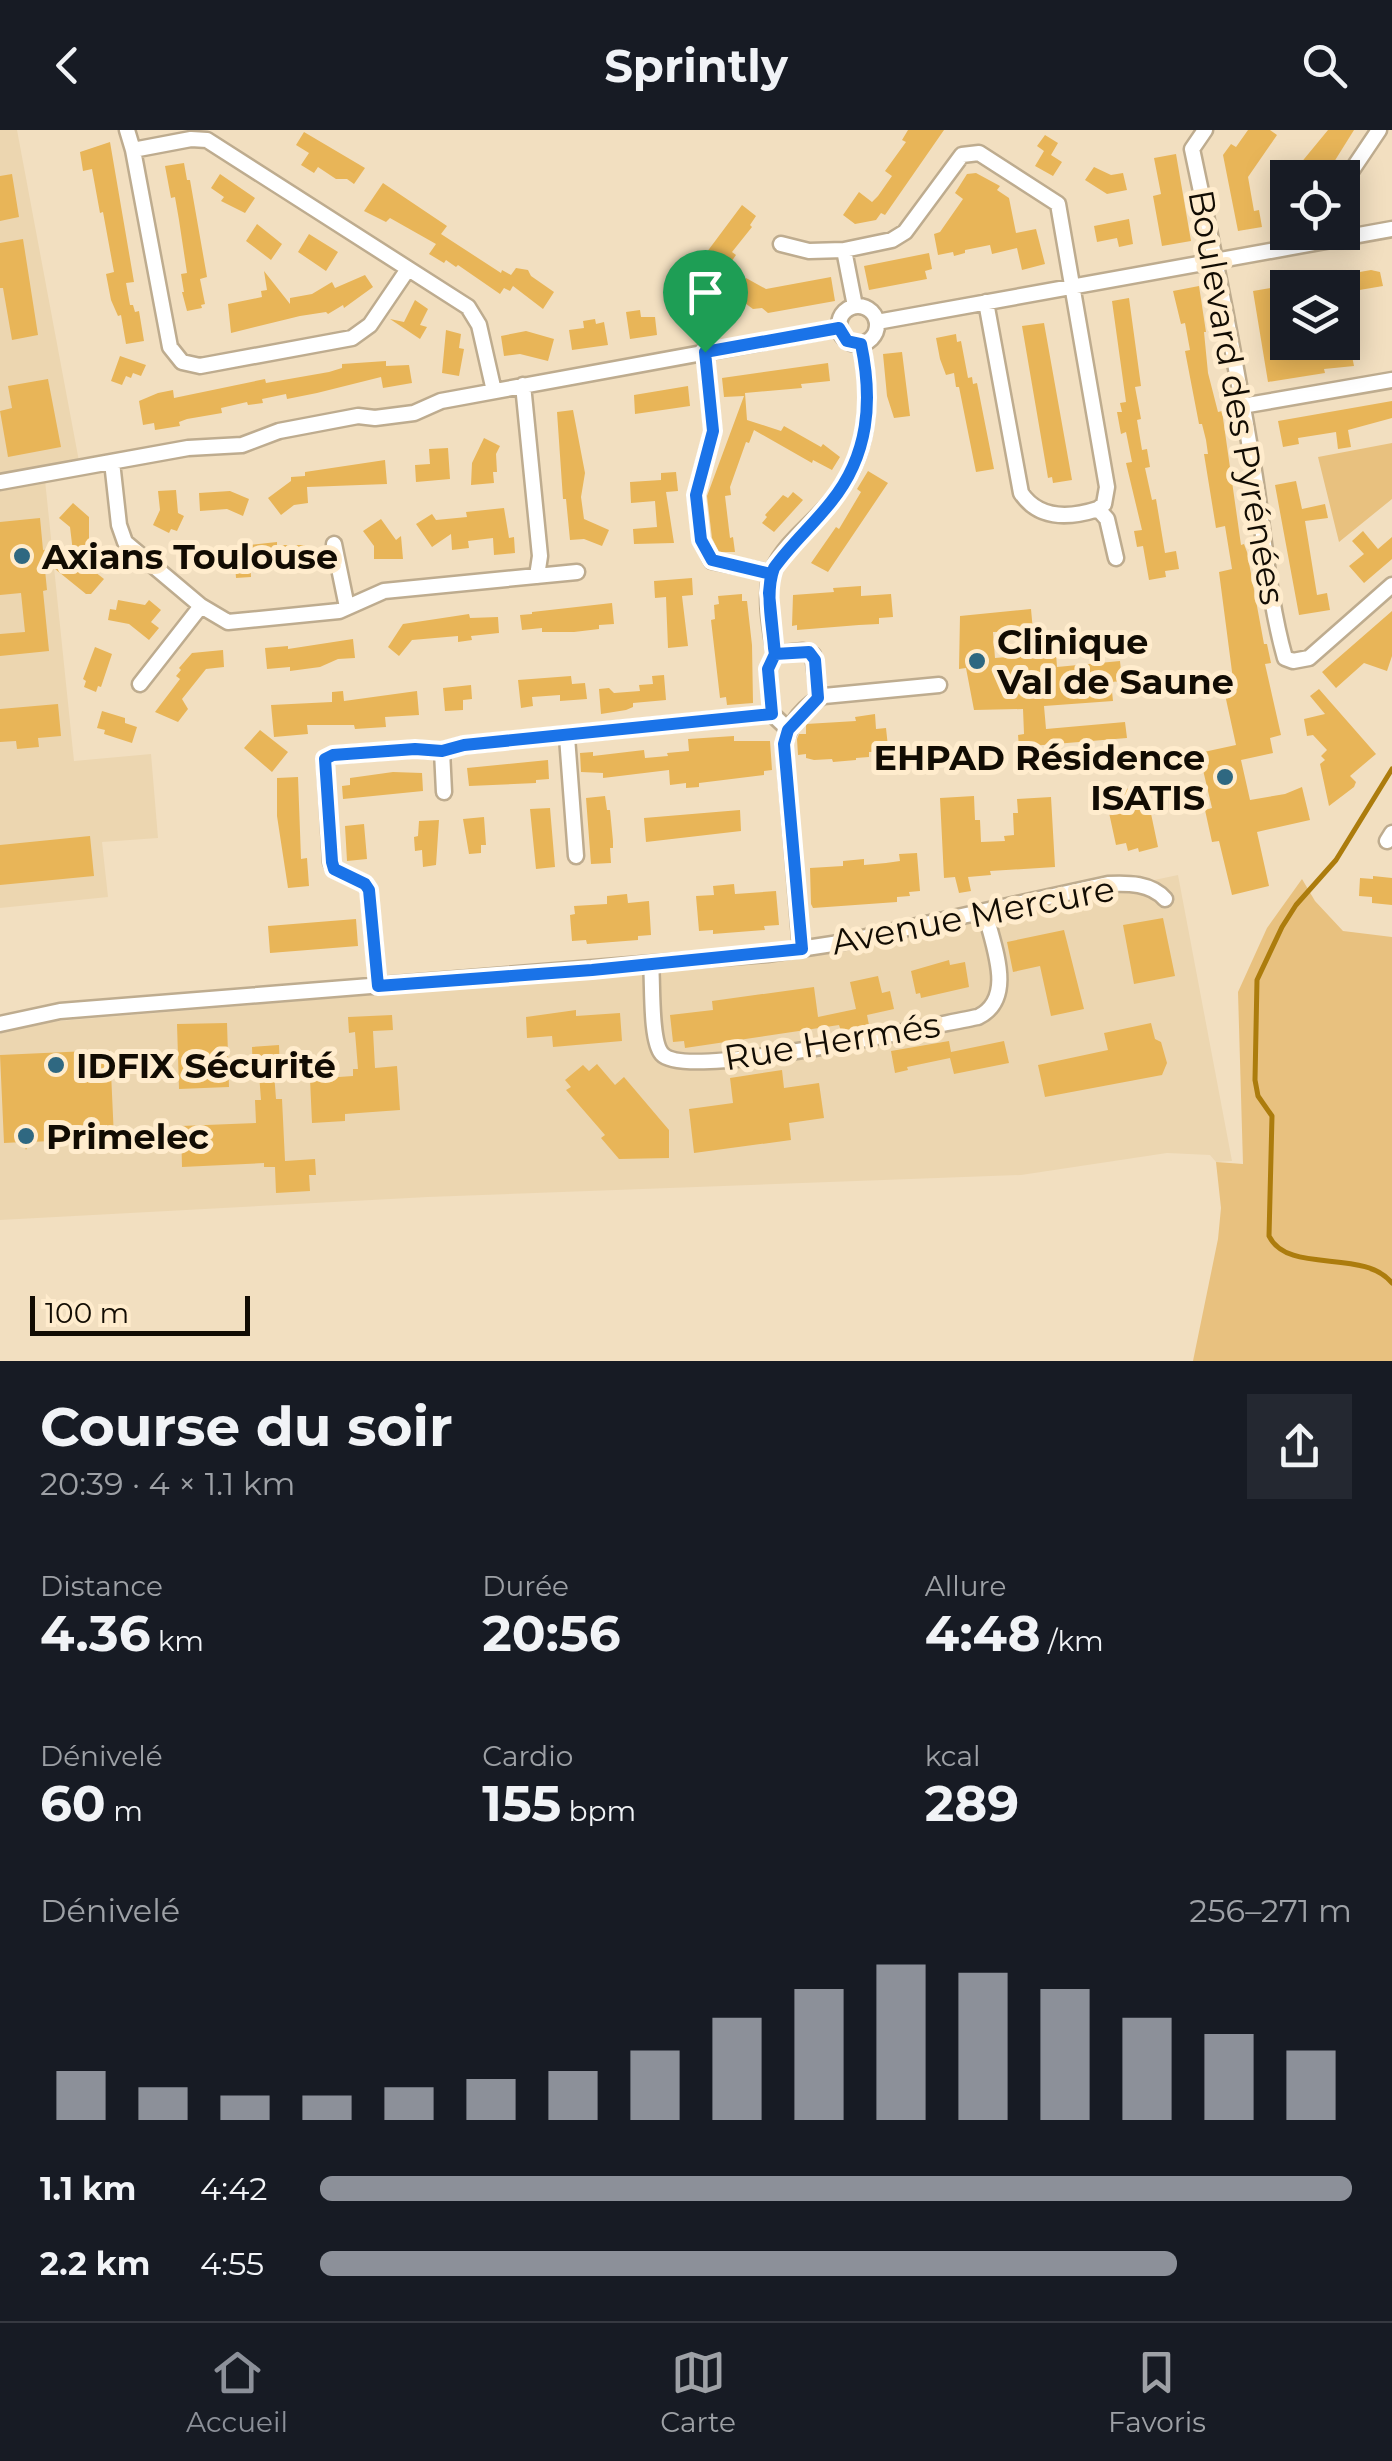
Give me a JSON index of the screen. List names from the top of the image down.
{
  "streets": {
    "street": ["Boulevard des Pyrénées", "Avenue Mercure", "Rue Hermés"]
  },
  "crossings": [
    ["Avenue Mercure", "Rue Hermés"]
  ],
  "places": [
    "Axians Toulouse",
    "Clinique Val de Saune",
    "EHPAD Résidence ISATIS",
    "IDFIX Sécurité",
    "Primelec"
  ],
  "scale_bar": "100 m",
  "page": {
    "header": "Sprintly",
    "scale": "100 m",
    "heading": ["Course du soir", "20:39 · 4 × 1.1 km"],
    "stats": [
      ["Distance", "4.36 km"],
      ["Durée", "20:56"],
      ["Allure", "4:48 /km"],
      ["Dénivelé", "60 m"],
      ["Cardio", "155 bpm"],
      ["kcal", "289"]
    ],
    "chart": ["Dénivelé", "256–271 m"],
    "list": [
      {
        "name": "1.1 km",
        "note": "4:42"
      },
      {
        "name": "2.2 km",
        "note": "4:55"
      }
    ],
    "tabs": ["Accueil", "Carte", "Favoris"]
  }
}
